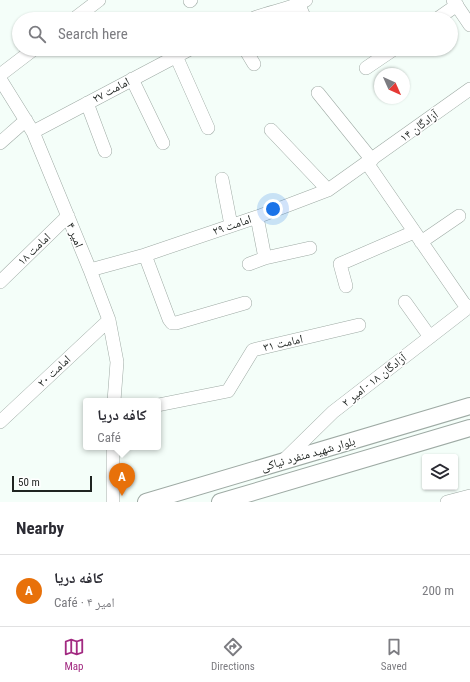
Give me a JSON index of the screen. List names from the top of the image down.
{
  "streets": {
    "main road": ["بلوار شهید منفرد نیاکی"],
    "street": [
      "امامت ۲۷",
      "آزادگان ۱۴",
      "امامت ۲۹",
      "امیر ۴",
      "امامت ۱۸",
      "امامت ۳۱",
      "امامت ۲۰",
      "آزادگان ۱۸ - امیر ۲"
    ]
  },
  "crossings": [
    ["امامت ۲۷", "امیر ۴"],
    ["آزادگان ۱۴", "امامت ۲۹"],
    ["امامت ۲۹", "امیر ۴"],
    ["امیر ۴", "امامت ۱۸"],
    ["امیر ۴", "امامت ۲۰"],
    ["آزادگان ۱۸ - امیر ۲", "بلوار شهید منفرد نیاکی"]
  ],
  "scale_bar": "50 m",
  "north": "bottom right",
  "page": {
    "search": "Search here",
    "popup": ["کافه دریا", "Café"],
    "pins": "A",
    "scale": "50 m",
    "heading": "Nearby",
    "list": [
      {
        "mark": "A",
        "name": "کافه دریا",
        "note": "Café · امیر ۴",
        "value": "200 m"
      }
    ],
    "nav": ["Map", "Directions", "Saved"]
  }
}
